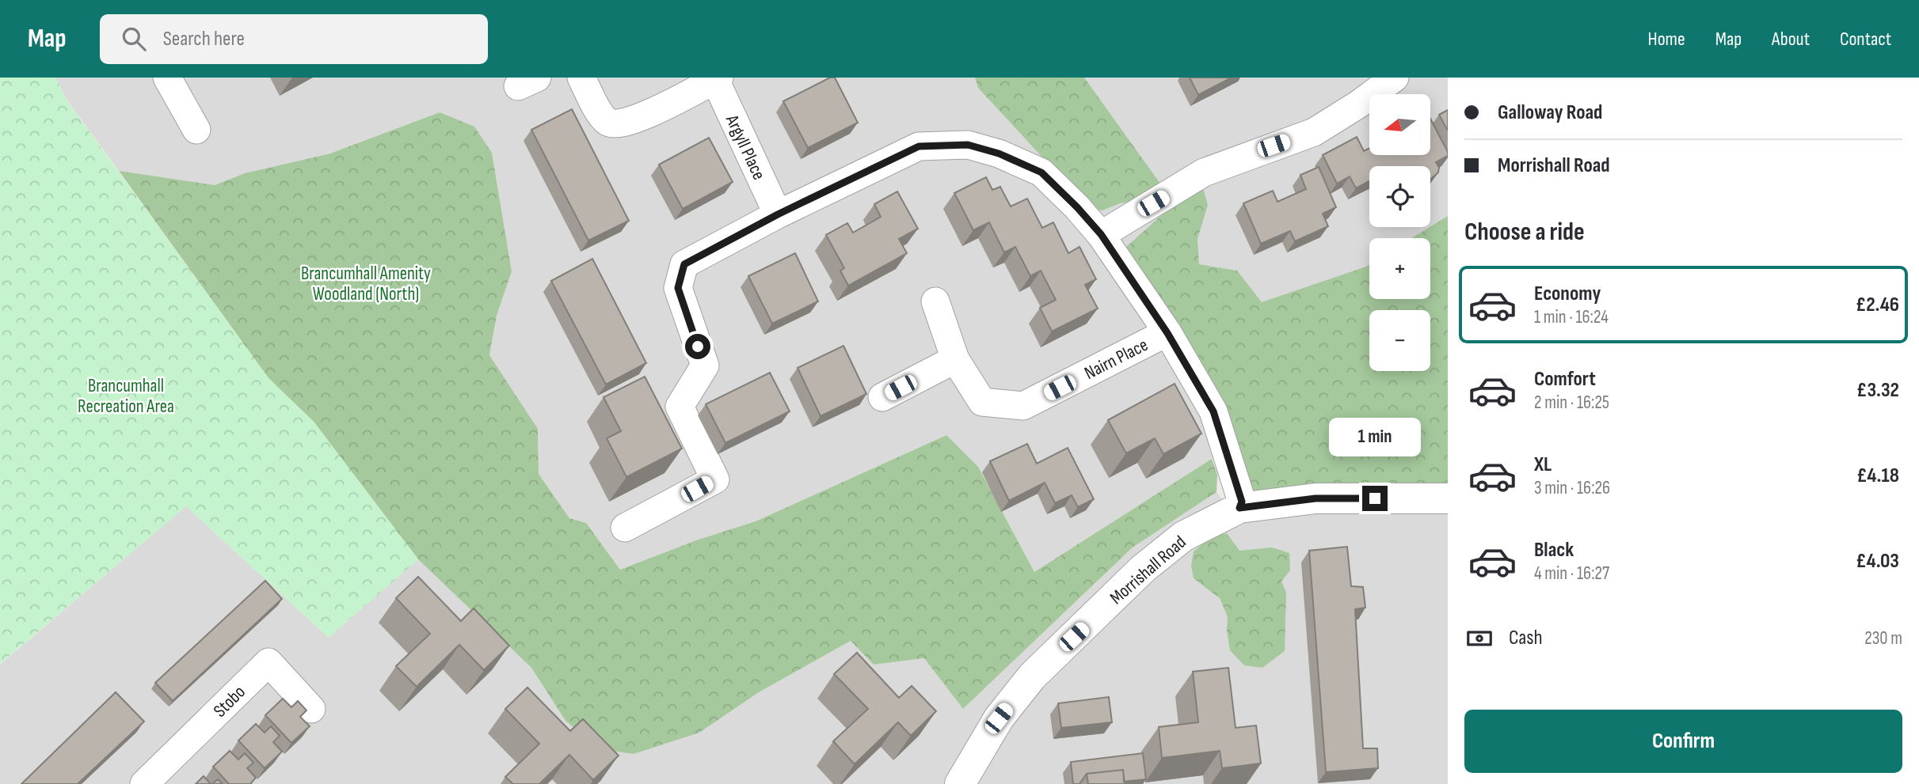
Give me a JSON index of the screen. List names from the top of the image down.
{
  "streets": {
    "street": [
      "Argyll Place",
      "Nairn Place",
      "Morrishall Road",
      "Stobo"
    ]
  },
  "parks": ["Brancumhall Amenity Woodland (North)", "Brancumhall Recreation Area"],
  "north": "left",
  "page": {
    "header": "Map",
    "search": "Search here",
    "nav": [
      "Home",
      "Map",
      "About",
      "Contact"
    ],
    "banner": ["Galloway Road", "Morrishall Road"],
    "map_buttons": ["+", "−"],
    "heading": "Choose a ride",
    "list": [
      {
        "name": "Economy",
        "note": "1 min · 16:24",
        "value": "£2.46"
      },
      {
        "name": "Comfort",
        "note": "2 min · 16:25",
        "value": "£3.32"
      },
      {
        "name": "XL",
        "note": "3 min · 16:26",
        "value": "£4.18"
      },
      {
        "name": "Black",
        "note": "4 min · 16:27",
        "value": "£4.03"
      }
    ],
    "bubble": "1 min",
    "pay": ["Cash", "230 m"],
    "buttons": "Confirm"
  }
}
